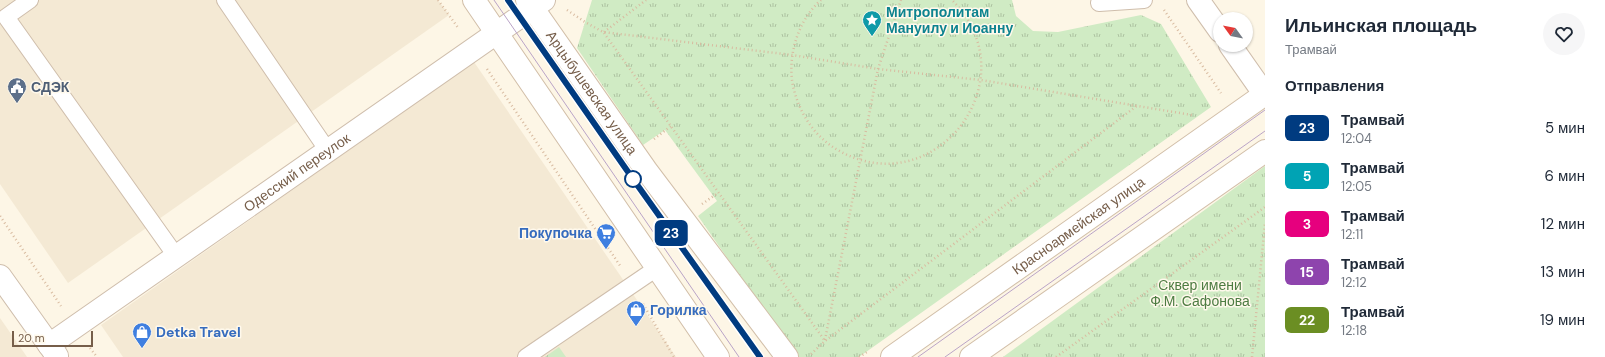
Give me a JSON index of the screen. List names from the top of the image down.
{
  "streets": {
    "main road": ["Арцыбушевская улица", "Одесский переулок", "Красноармейская улица"]
  },
  "crossings": [
    ["Арцыбушевская улица", "Одесский переулок"]
  ],
  "parks": ["Cквер имени Ф.М. Сафонова"],
  "places": {
    "place": ["Митрополитам Мануилу и Иоанну"],
    "public building": ["СДЭК"],
    "supermarket": ["Покупочка"],
    "shop": ["Горилка", "Detka Travel"]
  },
  "lines": ["tram line 23"],
  "scale_bar": "20 m",
  "north": "top left",
  "page": {
    "on_map": "23",
    "heading": [
      ["Ильинская площадь", "Трамвай"],
      "Отправления"
    ],
    "list": [
      {
        "mark": "23",
        "name": "Трамвай",
        "note": "12:04",
        "value": "5 мин"
      },
      {
        "mark": "5",
        "name": "Трамвай",
        "note": "12:05",
        "value": "6 мин"
      },
      {
        "mark": "3",
        "name": "Трамвай",
        "note": "12:11",
        "value": "12 мин"
      },
      {
        "mark": "15",
        "name": "Трамвай",
        "note": "12:12",
        "value": "13 мин"
      },
      {
        "mark": "22",
        "name": "Трамвай",
        "note": "12:18",
        "value": "19 мин"
      }
    ],
    "scale": "20 m"
  }
}
